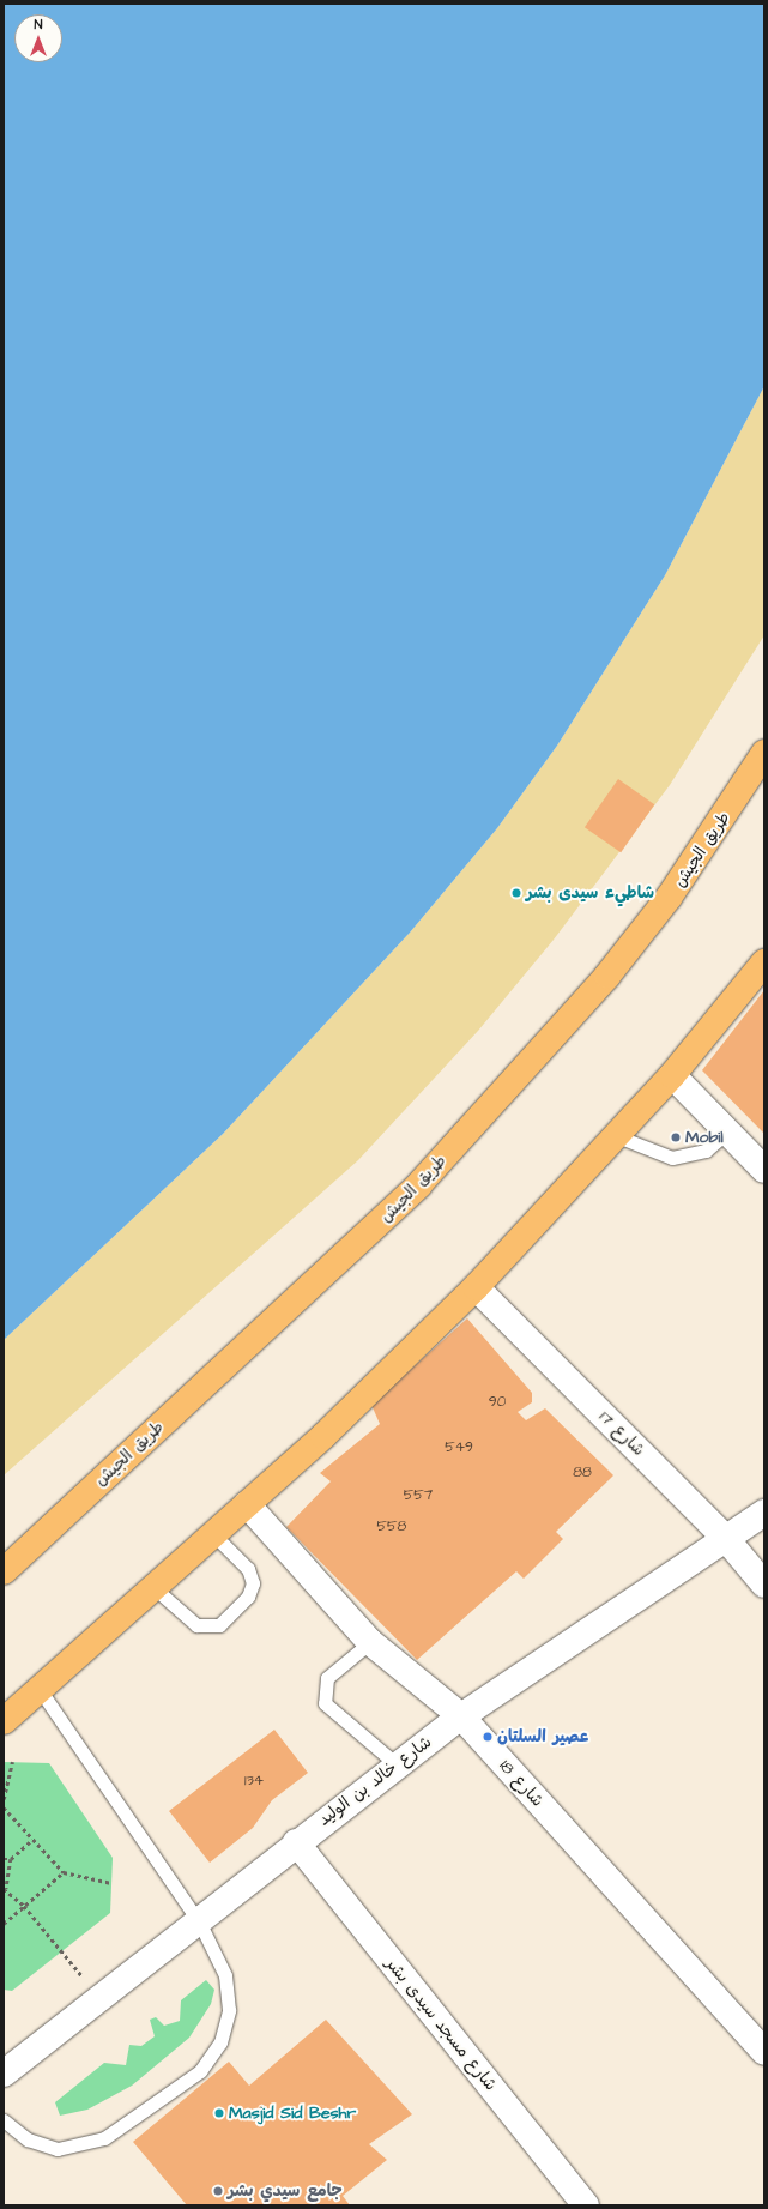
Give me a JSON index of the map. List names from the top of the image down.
{
  "streets": {
    "highway": ["طريق الجيش"],
    "street": [
      "شارع 17",
      "شارع خالد بن الوليد",
      "شارع 18",
      "شارع مسجد سيدى بشر"
    ]
  },
  "crossings": [
    ["شارع 17", "شارع خالد بن الوليد"],
    ["شارع خالد بن الوليد", "شارع 18"],
    ["شارع خالد بن الوليد", "شارع مسجد سيدى بشر"]
  ],
  "places": [
    "شاطيء سيدى بشر",
    "Mobil",
    "عصير السلتان",
    "Masjid Sid Beshr",
    "جامع سيدي بشر"
  ],
  "house_numbers": [
    "90",
    "549",
    "88",
    "557",
    "558",
    "134"
  ],
  "north": "top"
}
